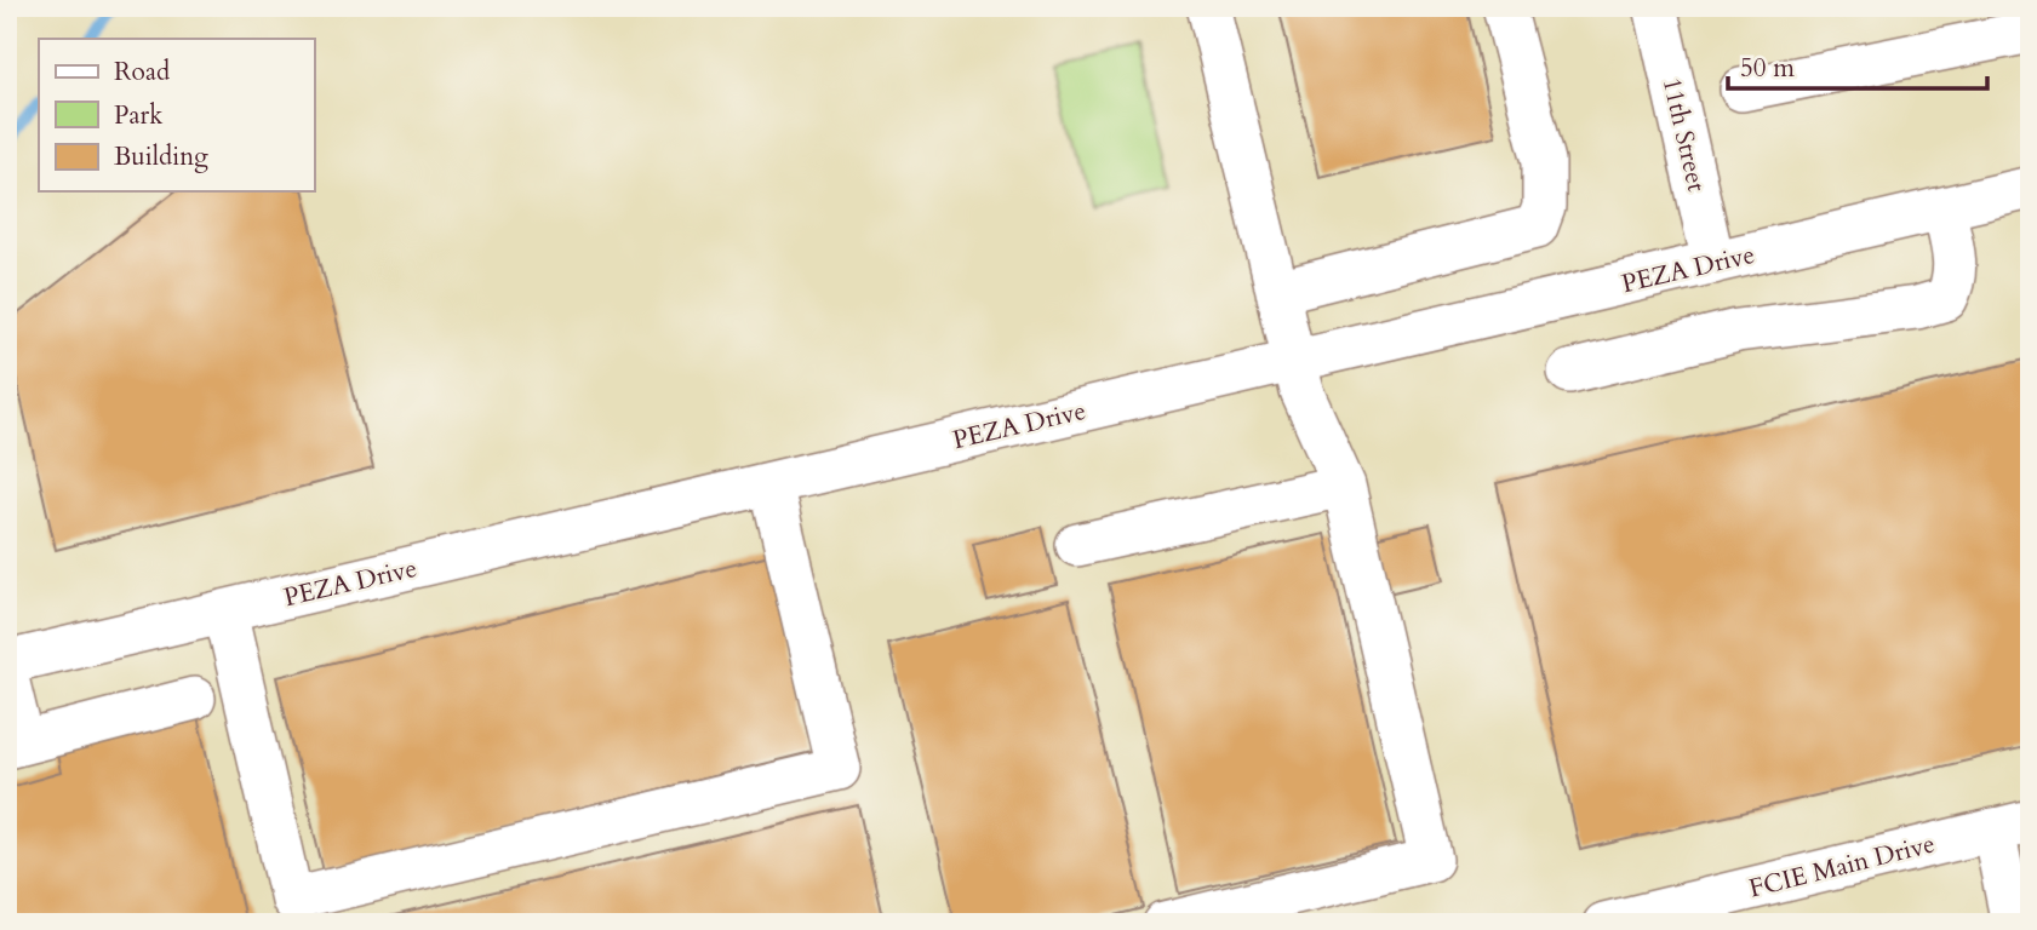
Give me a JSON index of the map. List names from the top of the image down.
{
  "streets": {
    "street": ["11th Street", "PEZA Drive", "FCIE Main Drive"]
  },
  "crossings": [
    ["11th Street", "PEZA Drive"]
  ],
  "legend": ["Road", "Park", "Building"],
  "scale_bar": "50 m"
}
